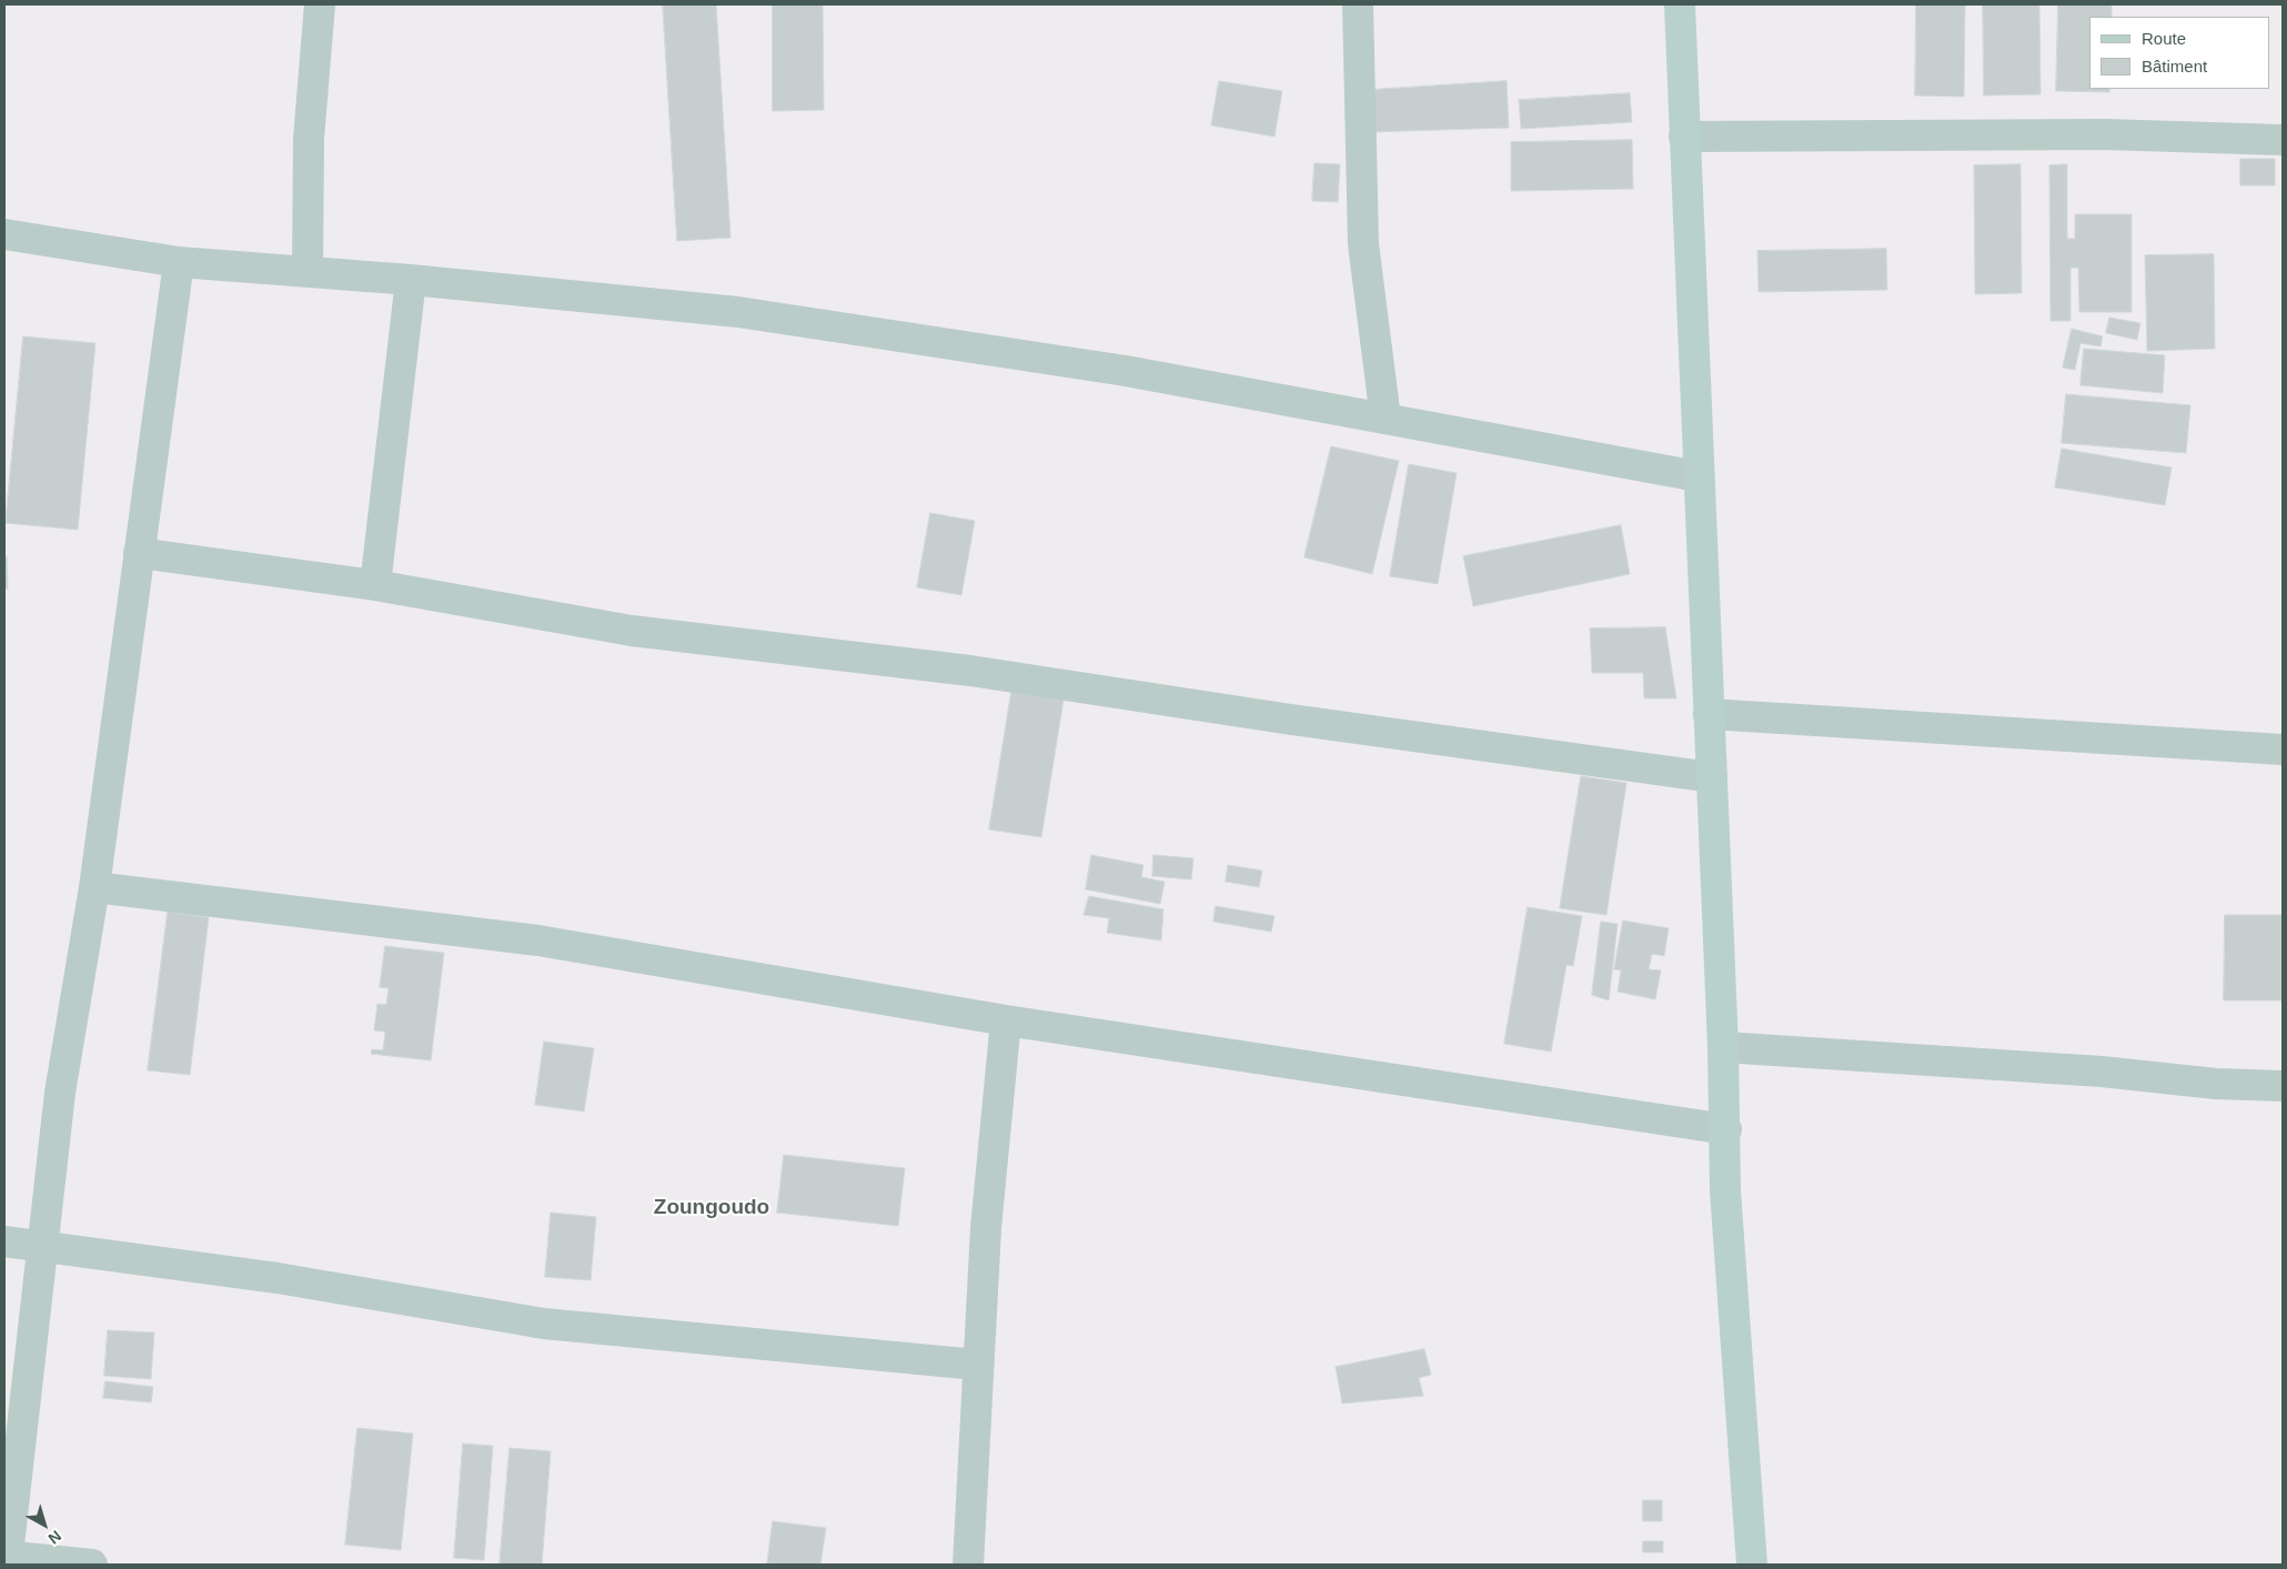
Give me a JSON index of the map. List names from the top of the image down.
{
  "districts": ["Zoungoudo"],
  "legend": ["Route", "Bâtiment"],
  "north": "bottom right"
}
